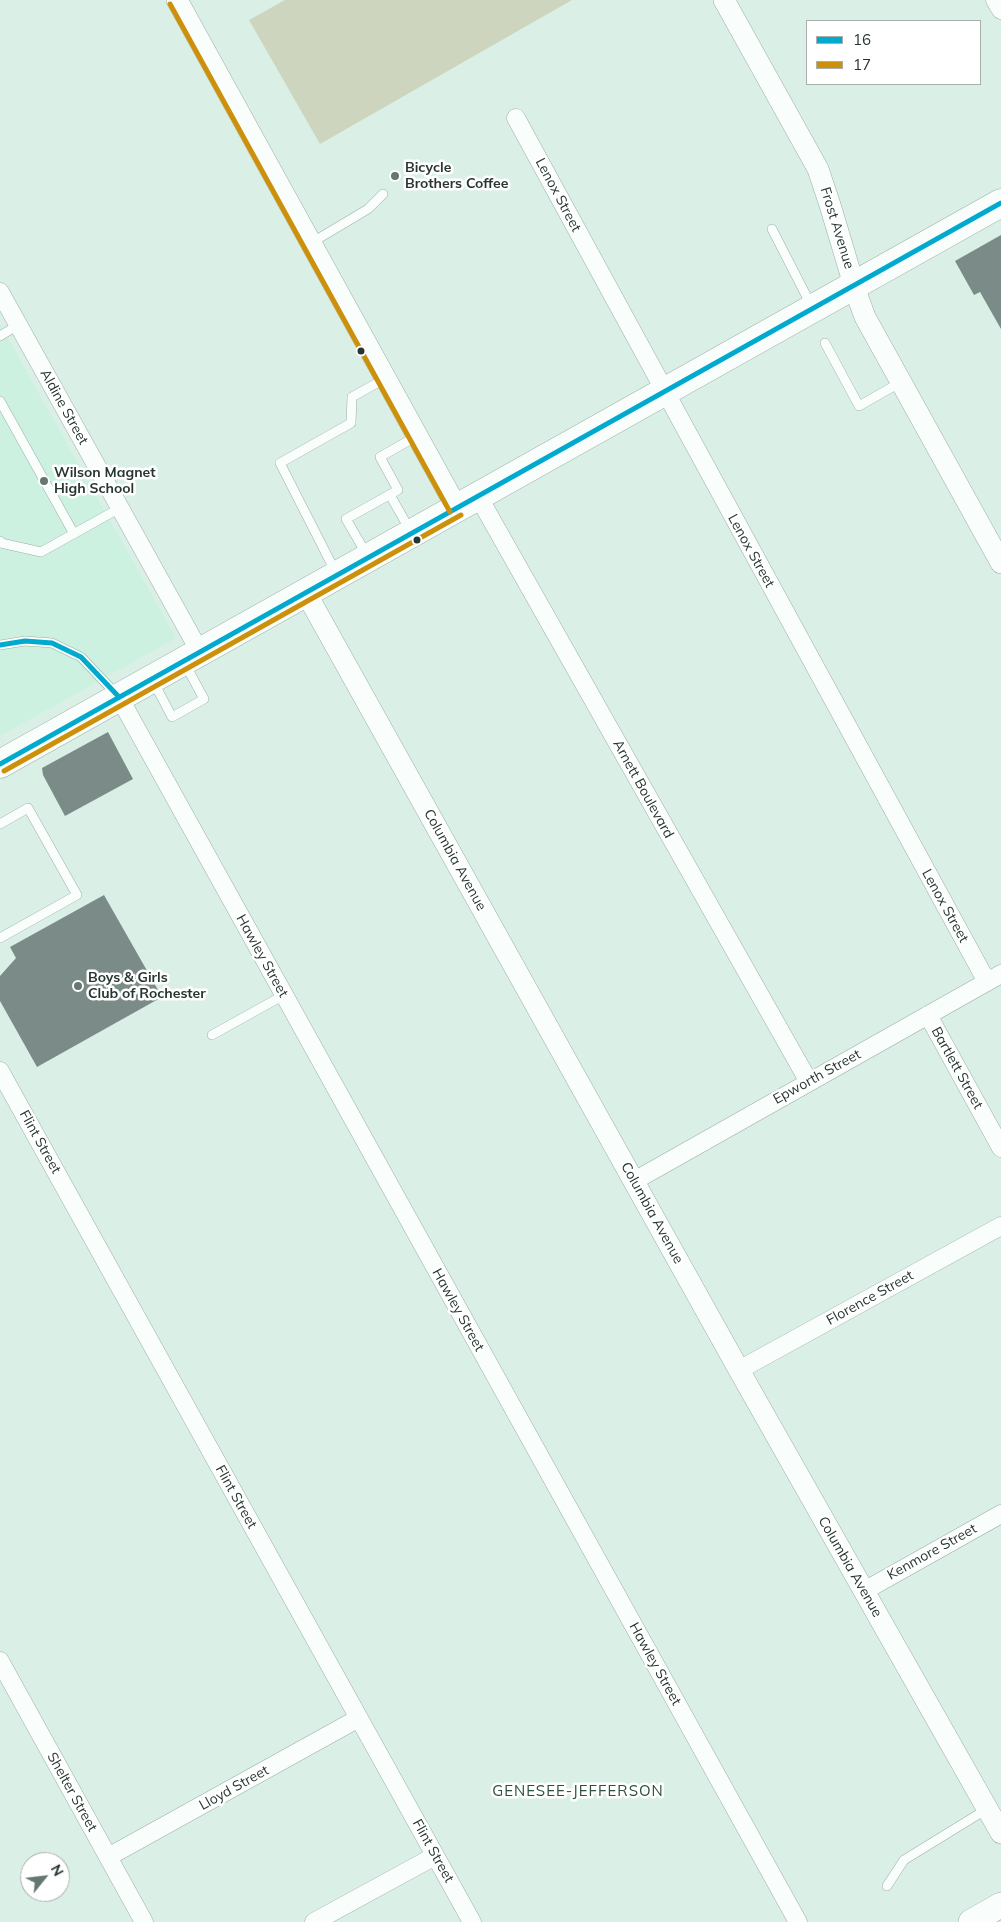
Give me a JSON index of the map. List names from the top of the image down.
{
  "streets": {
    "street": [
      "Lenox Street",
      "Frost Avenue",
      "Aldine Street",
      "Arnett Boulevard",
      "Columbia Avenue",
      "Hawley Street",
      "Bartlett Street",
      "Epworth Street",
      "Flint Street",
      "Florence Street",
      "Kenmore Street",
      "Lloyd Street",
      "Shelter Street"
    ]
  },
  "crossings": [
    ["Lenox Street", "Epworth Street"],
    ["Arnett Boulevard", "Epworth Street"],
    ["Columbia Avenue", "Epworth Street"],
    ["Columbia Avenue", "Florence Street"],
    ["Columbia Avenue", "Kenmore Street"],
    ["Bartlett Street", "Epworth Street"],
    ["Flint Street", "Lloyd Street"],
    ["Lloyd Street", "Shelter Street"]
  ],
  "districts": ["GENESEE-JEFFERSON"],
  "places": ["Bicycle Brothers Coffee", "Wilson Magnet High School", "Boys & Girls Club of Rochester"],
  "lines": ["transit line 17", "transit line 16"],
  "legend": ["16", "17"],
  "north": "top right"
}
